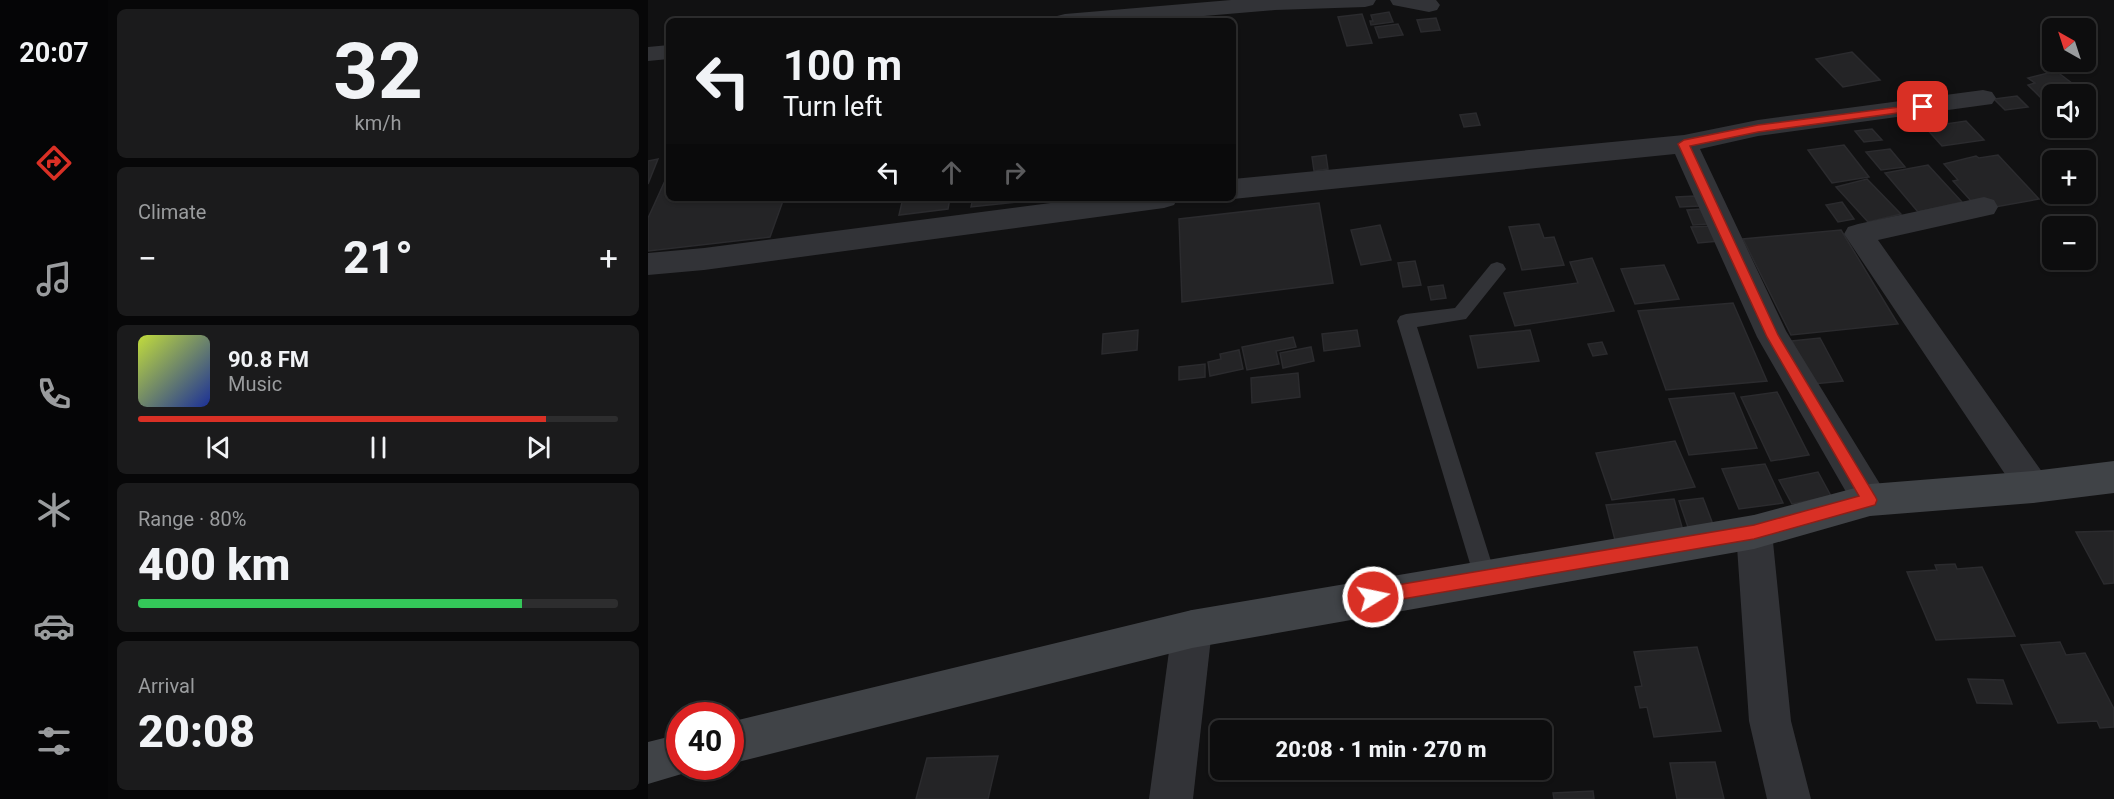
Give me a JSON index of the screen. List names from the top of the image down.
{
  "north": "top left",
  "page": {
    "tabs": "20:07",
    "tile": [
      ["32", "km/h"],
      "Climate",
      ["Range · 80%", "400 km"],
      ["Arrival", "20:08"]
    ],
    "map_buttons": ["+", "−"],
    "turn": ["100 m", "Turn left"],
    "heat": ["−", "21°", "+"],
    "song": ["90.8 FM", "Music"],
    "limit": "40",
    "trip": "20:08 · 1 min · 270 m"
  }
}
